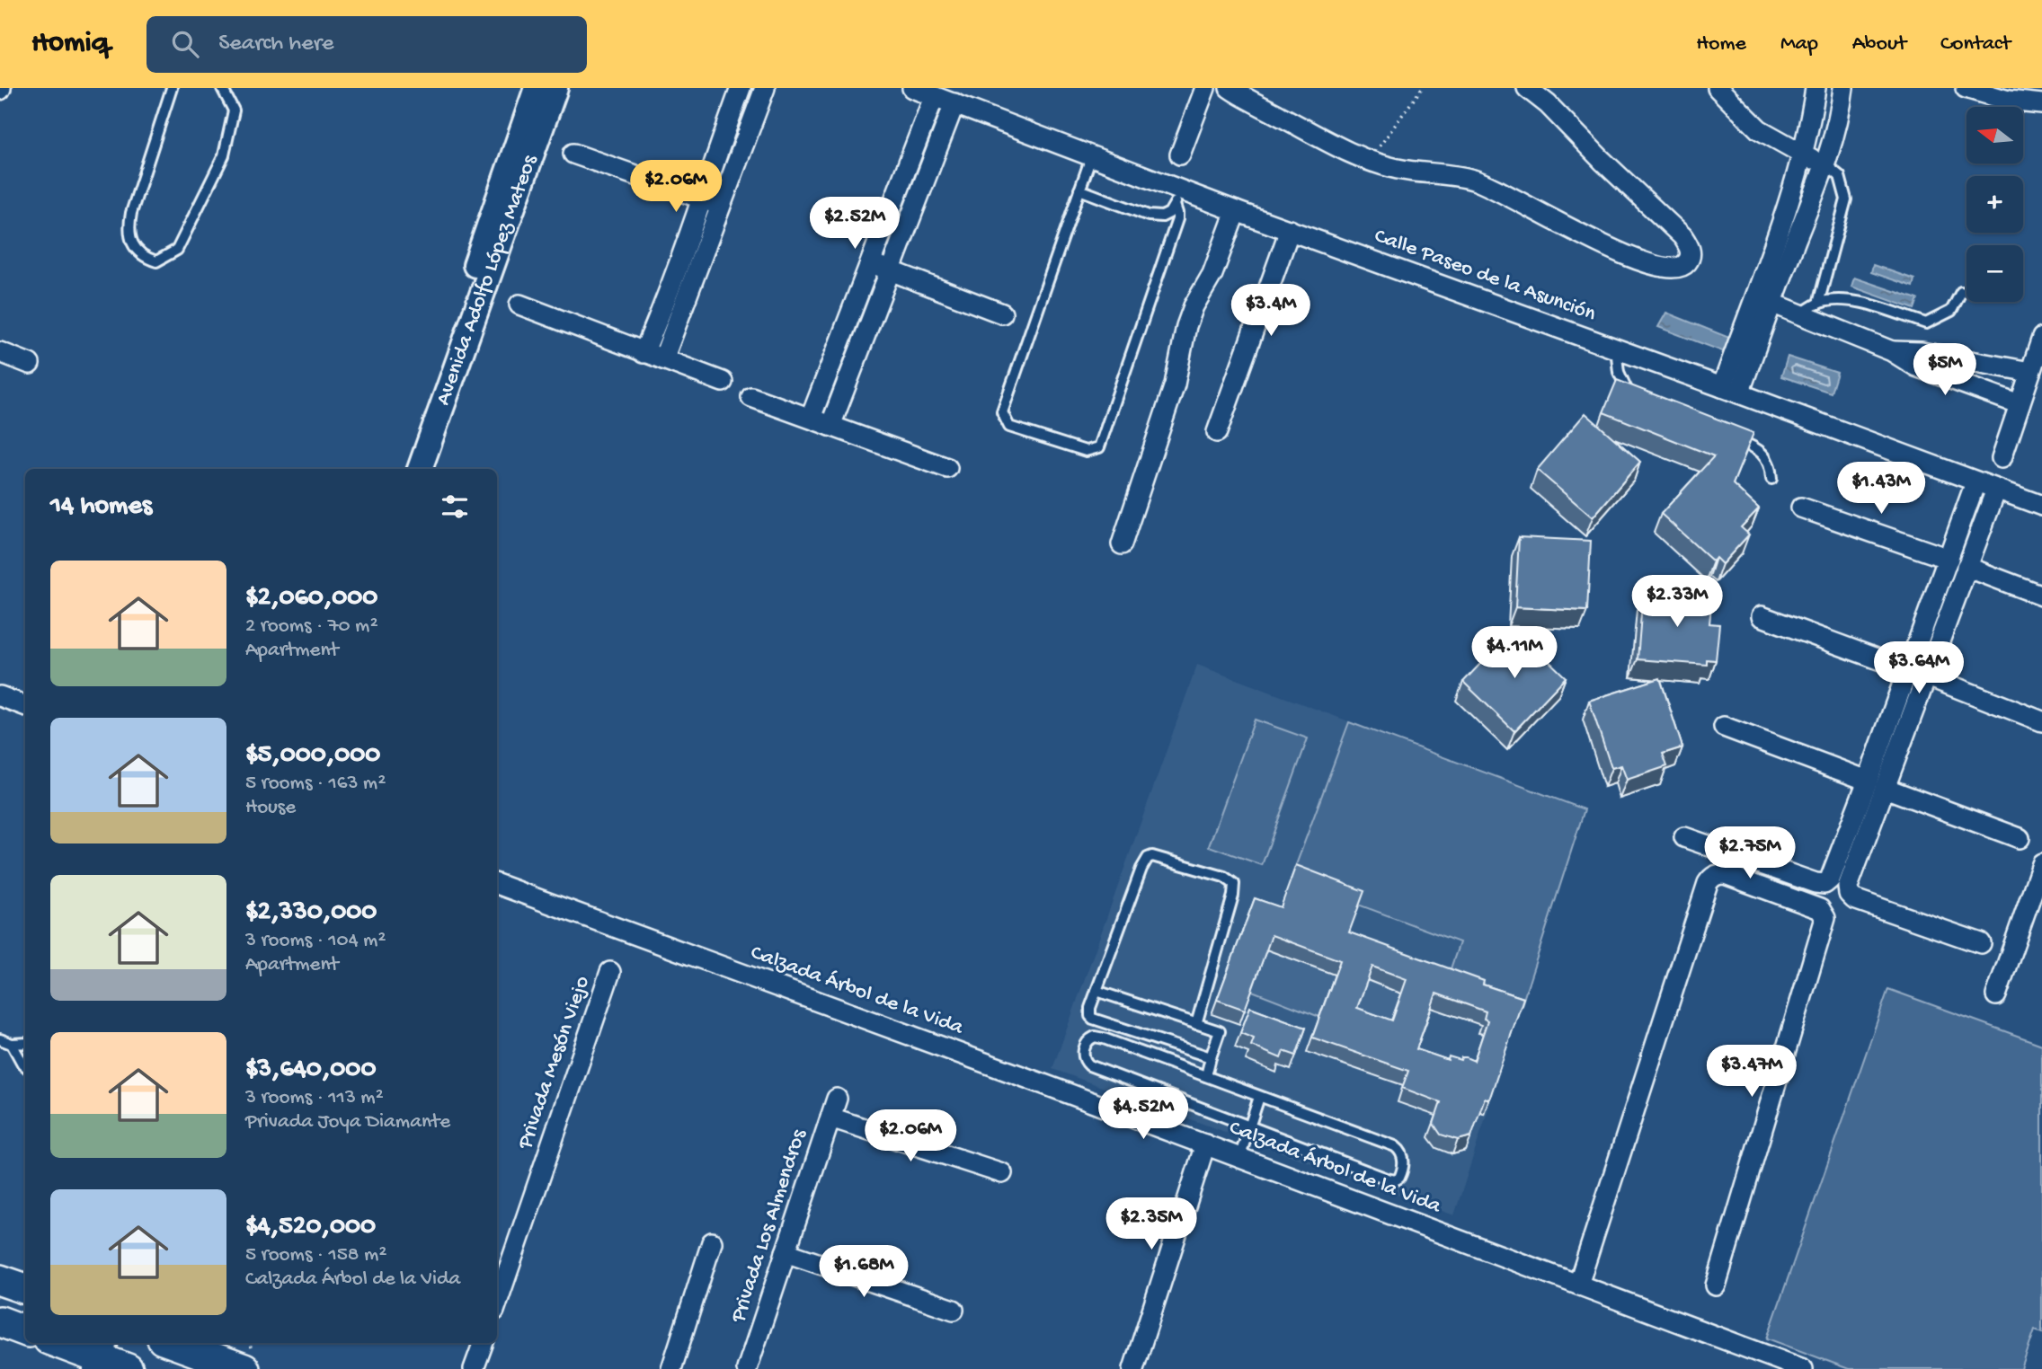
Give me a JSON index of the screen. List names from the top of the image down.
{
  "streets": {
    "street": [
      "Calle Paseo de la Asunción",
      "Avenida Adolfo López Mateos",
      "Calzada Árbol de la Vida",
      "Privada Mesón Viejo",
      "Privada Los Almendros"
    ]
  },
  "north": "left",
  "page": {
    "header": "Homiq",
    "search": "Search here",
    "nav": [
      "Home",
      "Map",
      "About",
      "Contact"
    ],
    "map_buttons": ["+", "−"],
    "price": [
      "$2.06M",
      "$2.52M",
      "$3.4M",
      "$5M",
      "$1.43M",
      "$2.33M",
      "$4.11M",
      "$3.64M",
      "$2.75M",
      "$3.47M",
      "$4.52M",
      "$2.06M",
      "$2.35M",
      "$1.68M"
    ],
    "heading": "14 homes",
    "list": [
      {
        "name": "$2,060,000",
        "note": "2 rooms · 70 m² · Apartment"
      },
      {
        "name": "$5,000,000",
        "note": "5 rooms · 163 m² · House"
      },
      {
        "name": "$2,330,000",
        "note": "3 rooms · 104 m² · Apartment"
      },
      {
        "name": "$3,640,000",
        "note": "3 rooms · 113 m² · Privada Joya Diamante"
      },
      {
        "name": "$4,520,000",
        "note": "5 rooms · 158 m² · Calzada Árbol de la Vida"
      }
    ]
  }
}
